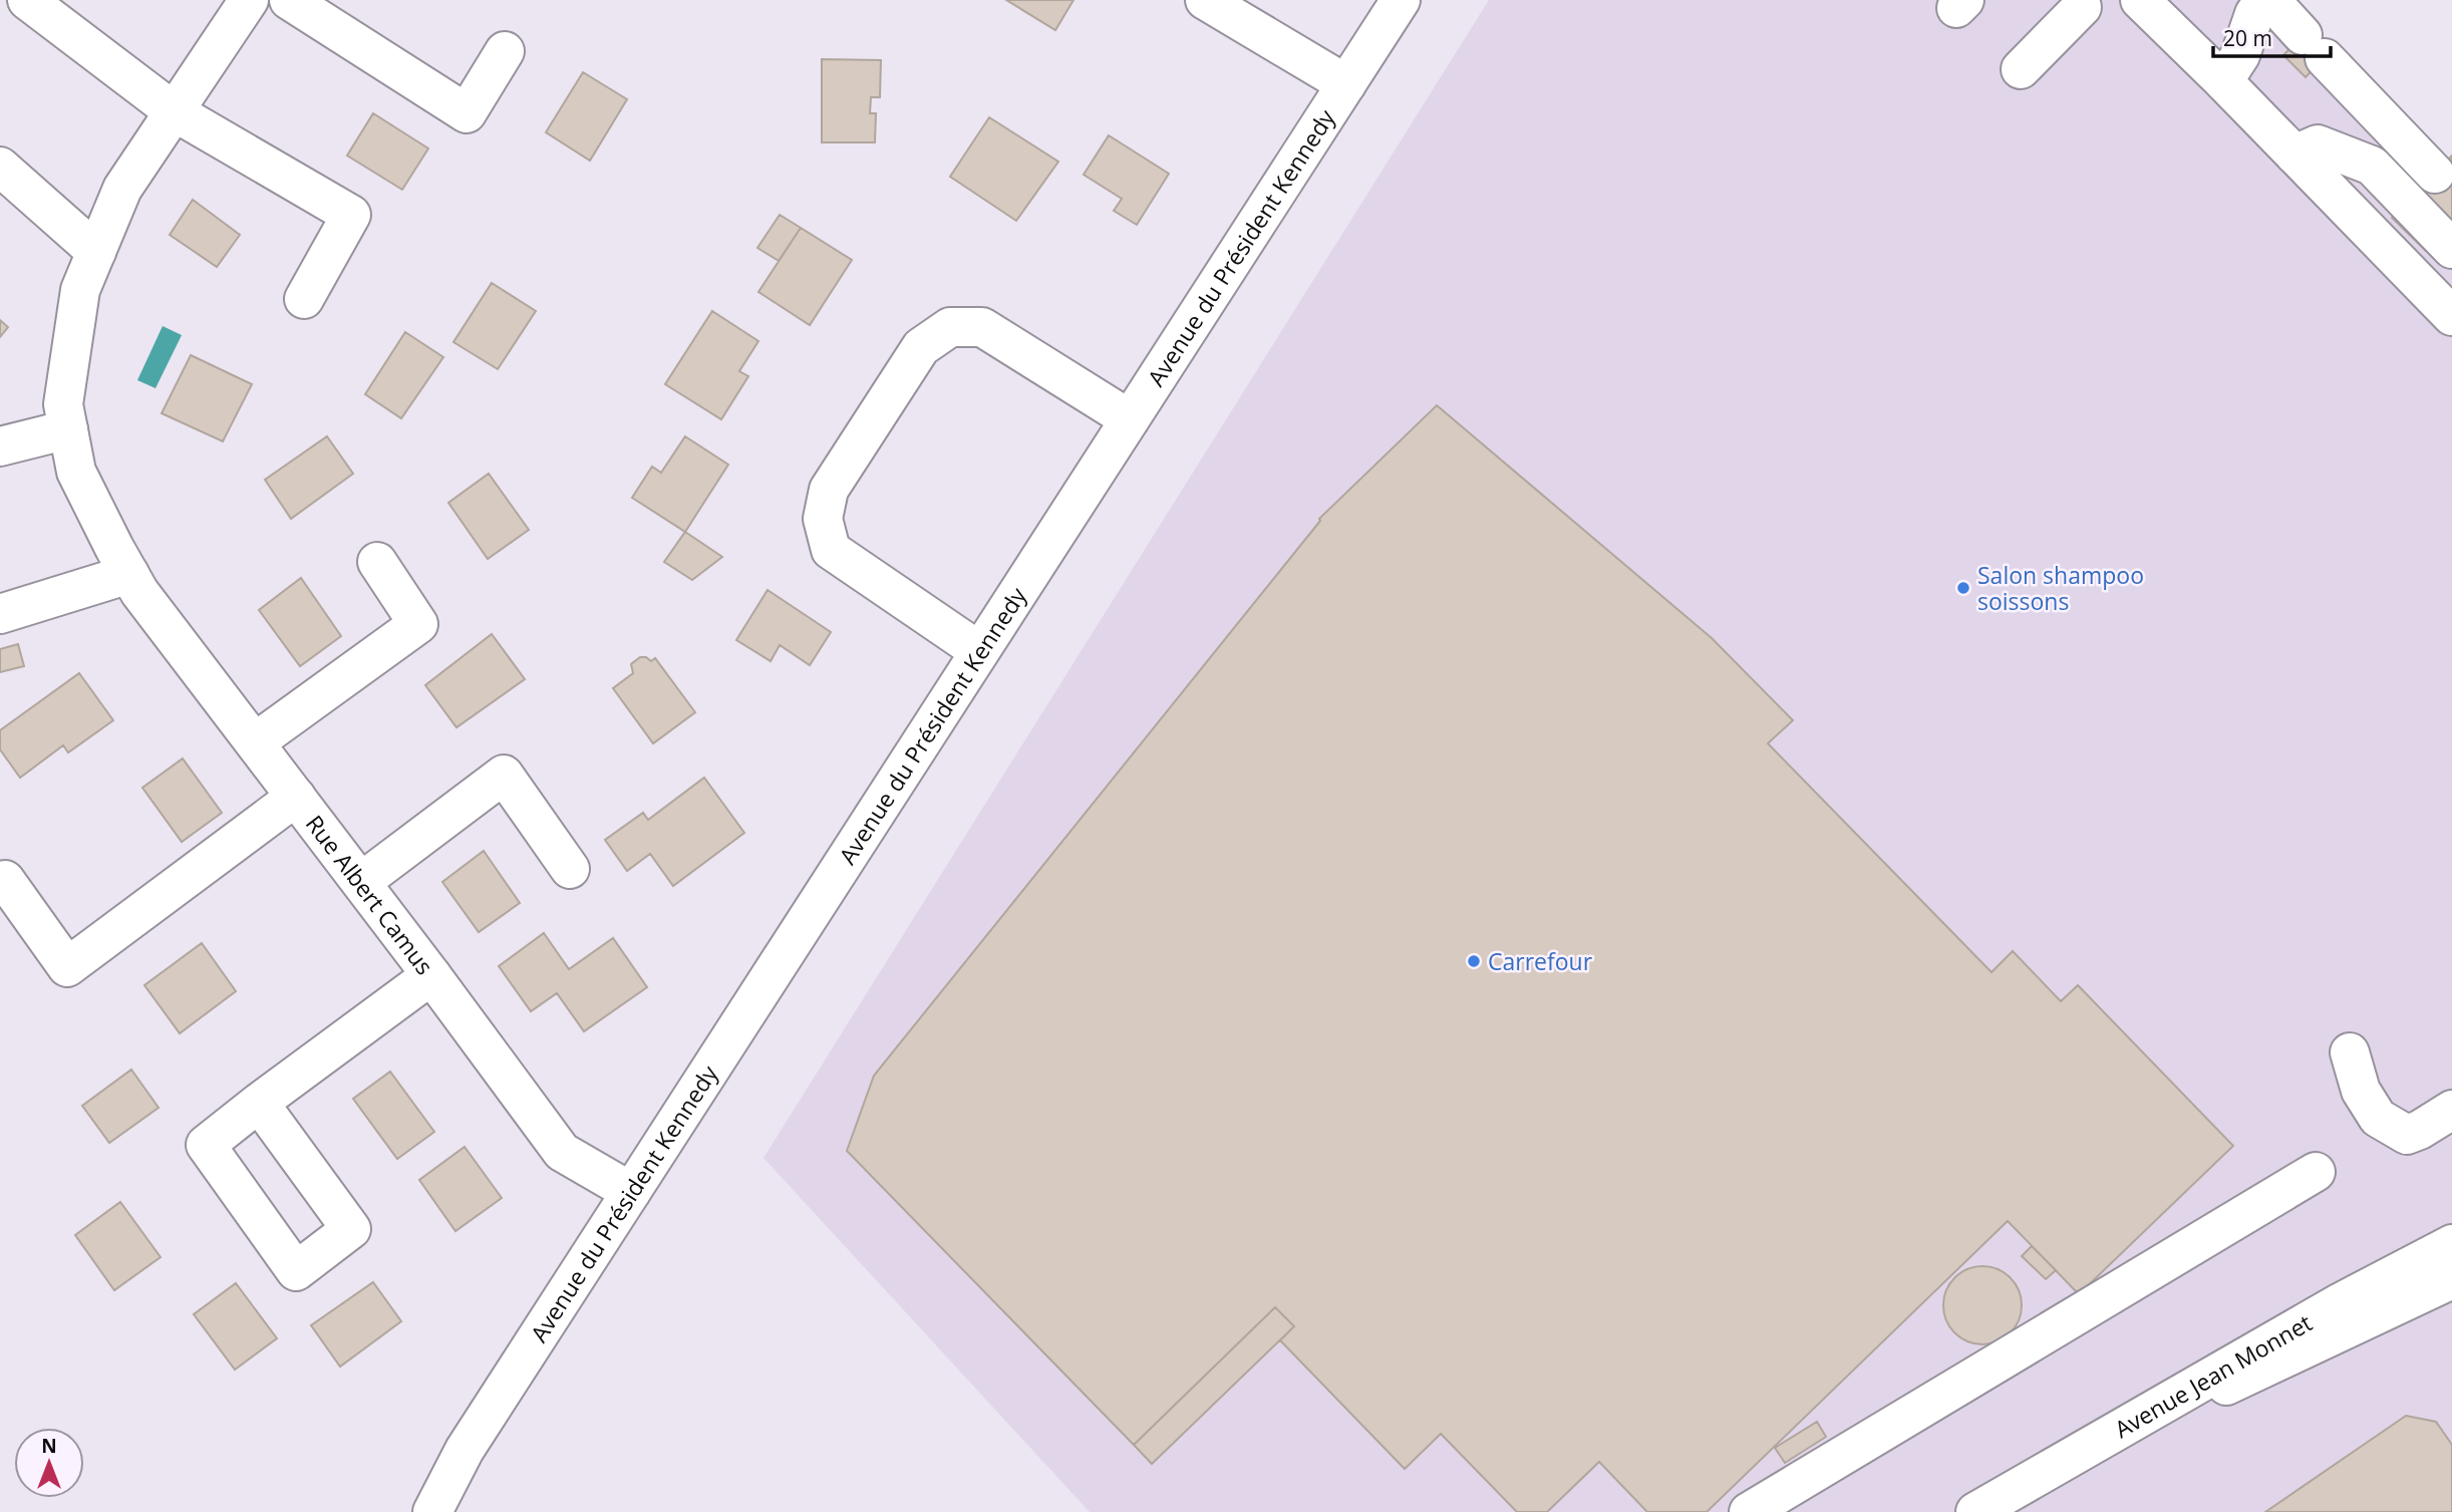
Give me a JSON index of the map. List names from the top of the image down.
{
  "streets": {
    "street": ["Avenue du Président Kennedy", "Rue Albert Camus", "Avenue Jean Monnet"]
  },
  "crossings": [
    ["Avenue du Président Kennedy", "Rue Albert Camus"]
  ],
  "places": ["Salon shampoo soissons", "Carrefour"],
  "scale_bar": "20 m",
  "north": "top"
}
